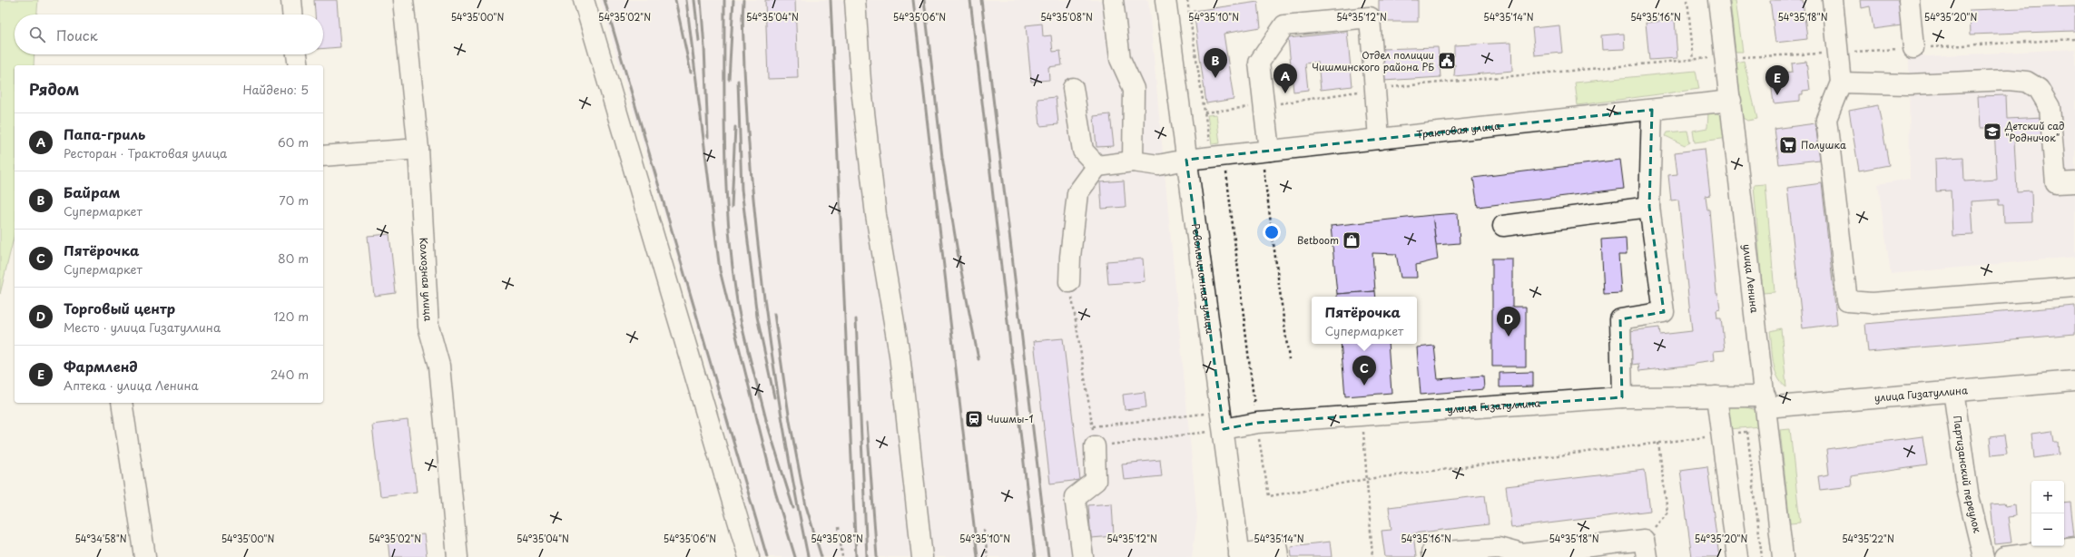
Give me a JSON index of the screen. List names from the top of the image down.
{
  "streets": {
    "street": [
      "Трактовая улица",
      "Революционная улица",
      "улица Ленина",
      "Колхозная улица",
      "улица Гизатуллина",
      "Партизанский переулок"
    ]
  },
  "crossings": [
    ["Трактовая улица", "Революционная улица"],
    ["Трактовая улица", "улица Ленина"],
    ["Революционная улица", "улица Гизатуллина"],
    ["улица Ленина", "улица Гизатуллина"],
    ["улица Гизатуллина", "Партизанский переулок"]
  ],
  "places": {
    "public building": ["Отдел полиции Чишминского района РБ"],
    "school or university": ["Детский сад \"Родничок\""],
    "supermarket": ["Полушка"],
    "shop": ["Betboom"],
    "station": ["Чишмы-1"]
  },
  "page": {
    "search": "Поиск",
    "pins": [
      "B",
      "A",
      "E",
      "D",
      "C"
    ],
    "heading": ["Рядом", "Найдено: 5"],
    "list": [
      {
        "mark": "A",
        "name": "Папа-гриль",
        "note": "Ресторан · Трактовая улица",
        "value": "60 m"
      },
      {
        "mark": "B",
        "name": "Байрам",
        "note": "Супермаркет",
        "value": "70 m"
      },
      {
        "mark": "C",
        "name": "Пятёрочка",
        "note": "Супермаркет",
        "value": "80 m"
      },
      {
        "mark": "D",
        "name": "Торговый центр",
        "note": "Место · улица Гизатуллина",
        "value": "120 m"
      },
      {
        "mark": "E",
        "name": "Фармленд",
        "note": "Аптека · улица Ленина",
        "value": "240 m"
      }
    ],
    "popup": ["Пятёрочка", "Супермаркет"],
    "map_buttons": ["+", "−"]
  },
  "coordinates": [
    "54°35'00\"N",
    "54°35'02\"N",
    "54°35'04\"N",
    "54°35'06\"N",
    "54°35'08\"N",
    "54°35'10\"N",
    "54°35'12\"N",
    "54°35'14\"N",
    "54°35'16\"N",
    "54°35'18\"N",
    "54°35'20\"N",
    "54°34'58\"N",
    "54°35'22\"N"
  ]
}
